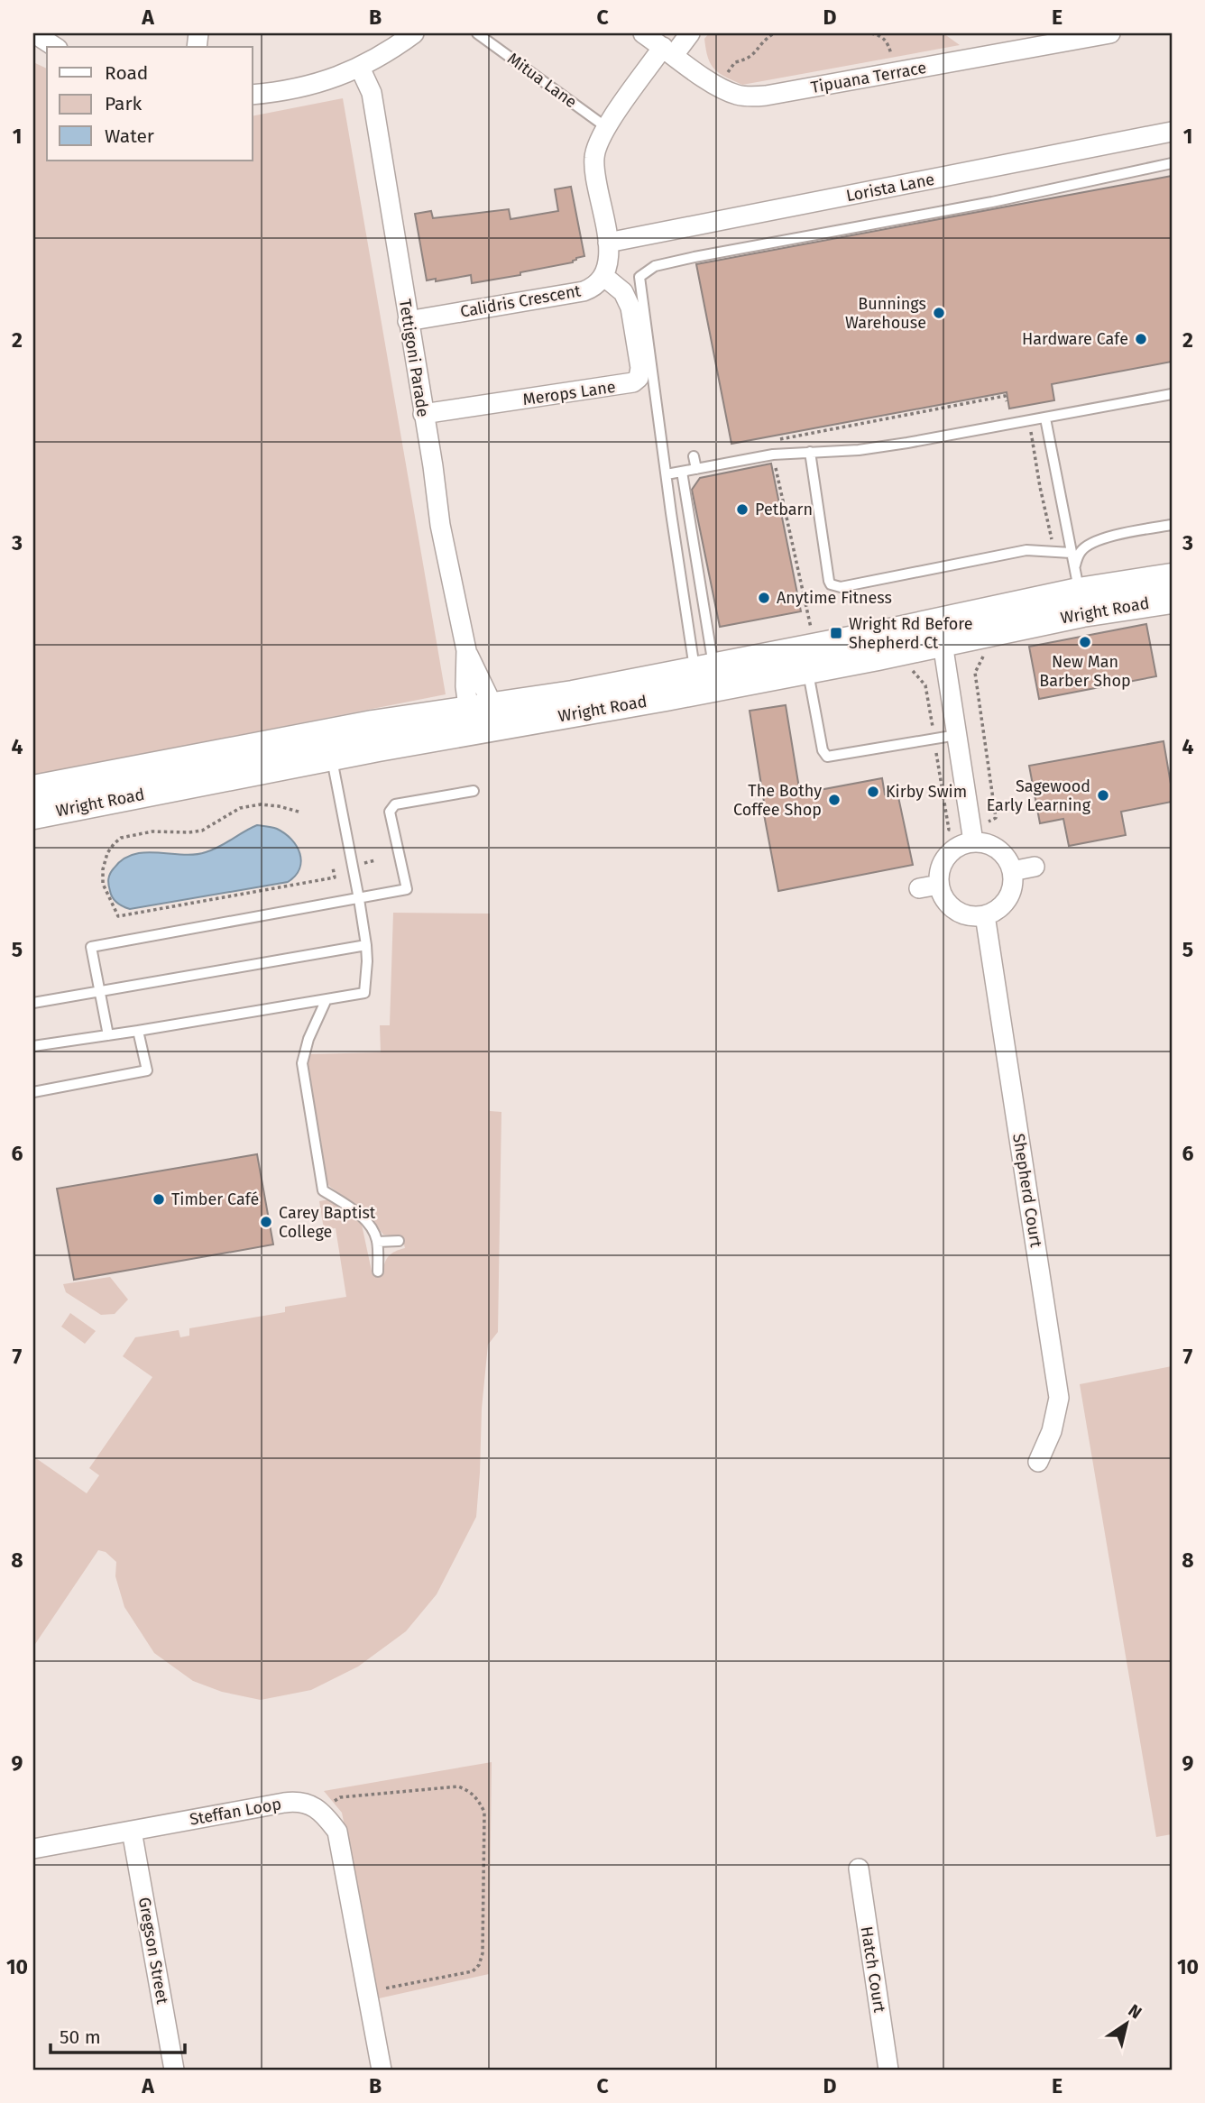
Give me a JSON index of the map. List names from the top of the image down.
{
  "streets": {
    "street": [
      "Tipuana Terrace",
      "Lorista Lane",
      "Calidris Crescent",
      "Tettigoni Parade",
      "Merops Lane",
      "Wright Road",
      "Shepherd Court",
      "Steffan Loop",
      "Gregson Street",
      "Hatch Court"
    ],
    "lane": ["Mitua Lane"]
  },
  "crossings": [
    ["Calidris Crescent", "Tettigoni Parade"],
    ["Calidris Crescent", "Merops Lane"],
    ["Tettigoni Parade", "Merops Lane"],
    ["Tettigoni Parade", "Wright Road"],
    ["Steffan Loop", "Gregson Street"]
  ],
  "places": {
    "other": [
      "Bunnings Warehouse",
      "Hardware Cafe",
      "Petbarn",
      "Anytime Fitness",
      "New Man Barber Shop",
      "Kirby Swim",
      "Sagewood Early Learning",
      "The Bothy Coffee Shop",
      "Timber Café",
      "Carey Baptist College"
    ],
    "transit": ["Wright Rd Before Shepherd Ct"]
  },
  "legend": ["Road", "Park", "Water"],
  "scale_bar": "50 m",
  "north": "top right",
  "grid": {
    "columns": [
      "A",
      "B",
      "C",
      "D",
      "E"
    ],
    "rows": [
      "1",
      "2",
      "3",
      "4",
      "5",
      "6",
      "7",
      "8",
      "9",
      "10"
    ]
  }
}
